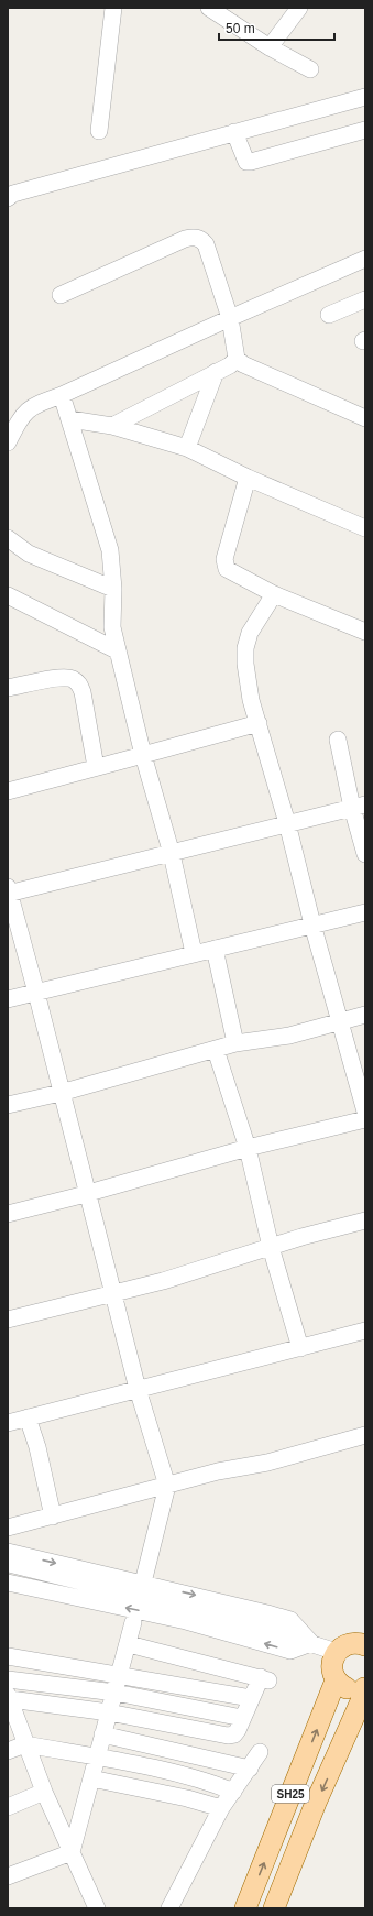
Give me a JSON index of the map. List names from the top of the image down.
{
  "streets": {
    "main road": ["SH25"]
  },
  "scale_bar": "50 m"
}
